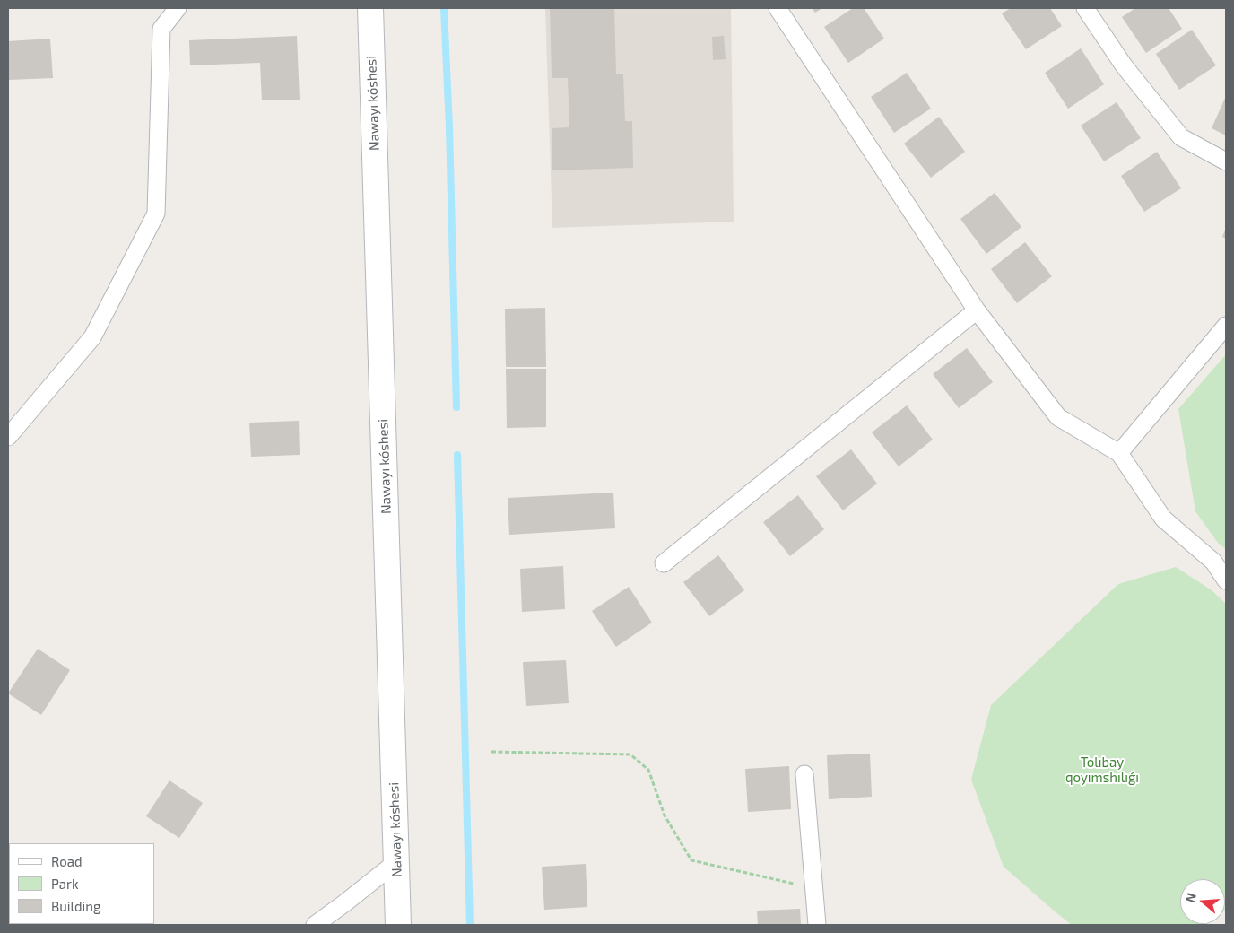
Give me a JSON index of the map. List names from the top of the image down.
{
  "streets": {
    "main road": ["Nawayı kóshesi"]
  },
  "parks": ["Tolıbay qoyımshılıǵı"],
  "legend": ["Road", "Park", "Building"],
  "north": "left"
}
